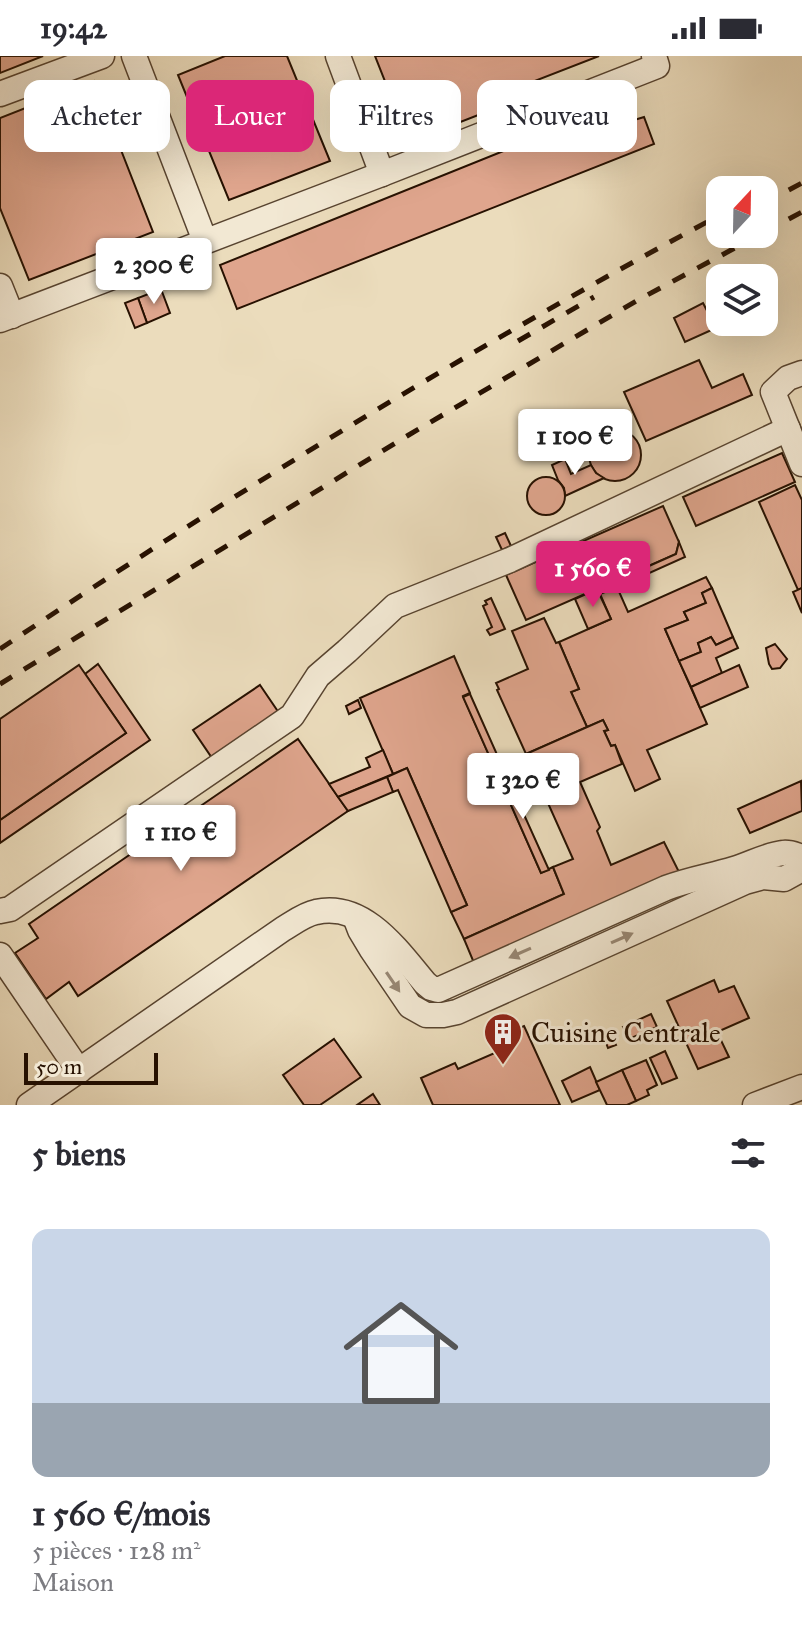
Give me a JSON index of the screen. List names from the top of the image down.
{
  "places": {
    "building": ["Cuisine Centrale"]
  },
  "scale_bar": "50 m",
  "north": "top",
  "page": {
    "status": "19:42",
    "chip": [
      "Acheter",
      "Louer",
      "Filtres",
      "Nouveau"
    ],
    "price": [
      "2 300 €",
      "1 100 €",
      "1 560 €",
      "1 320 €",
      "1 110 €"
    ],
    "scale": "50 m",
    "heading": "5 biens",
    "list": [
      {
        "name": "1 560 €/mois",
        "note": "5 pièces · 128 m² · Maison"
      }
    ]
  }
}
